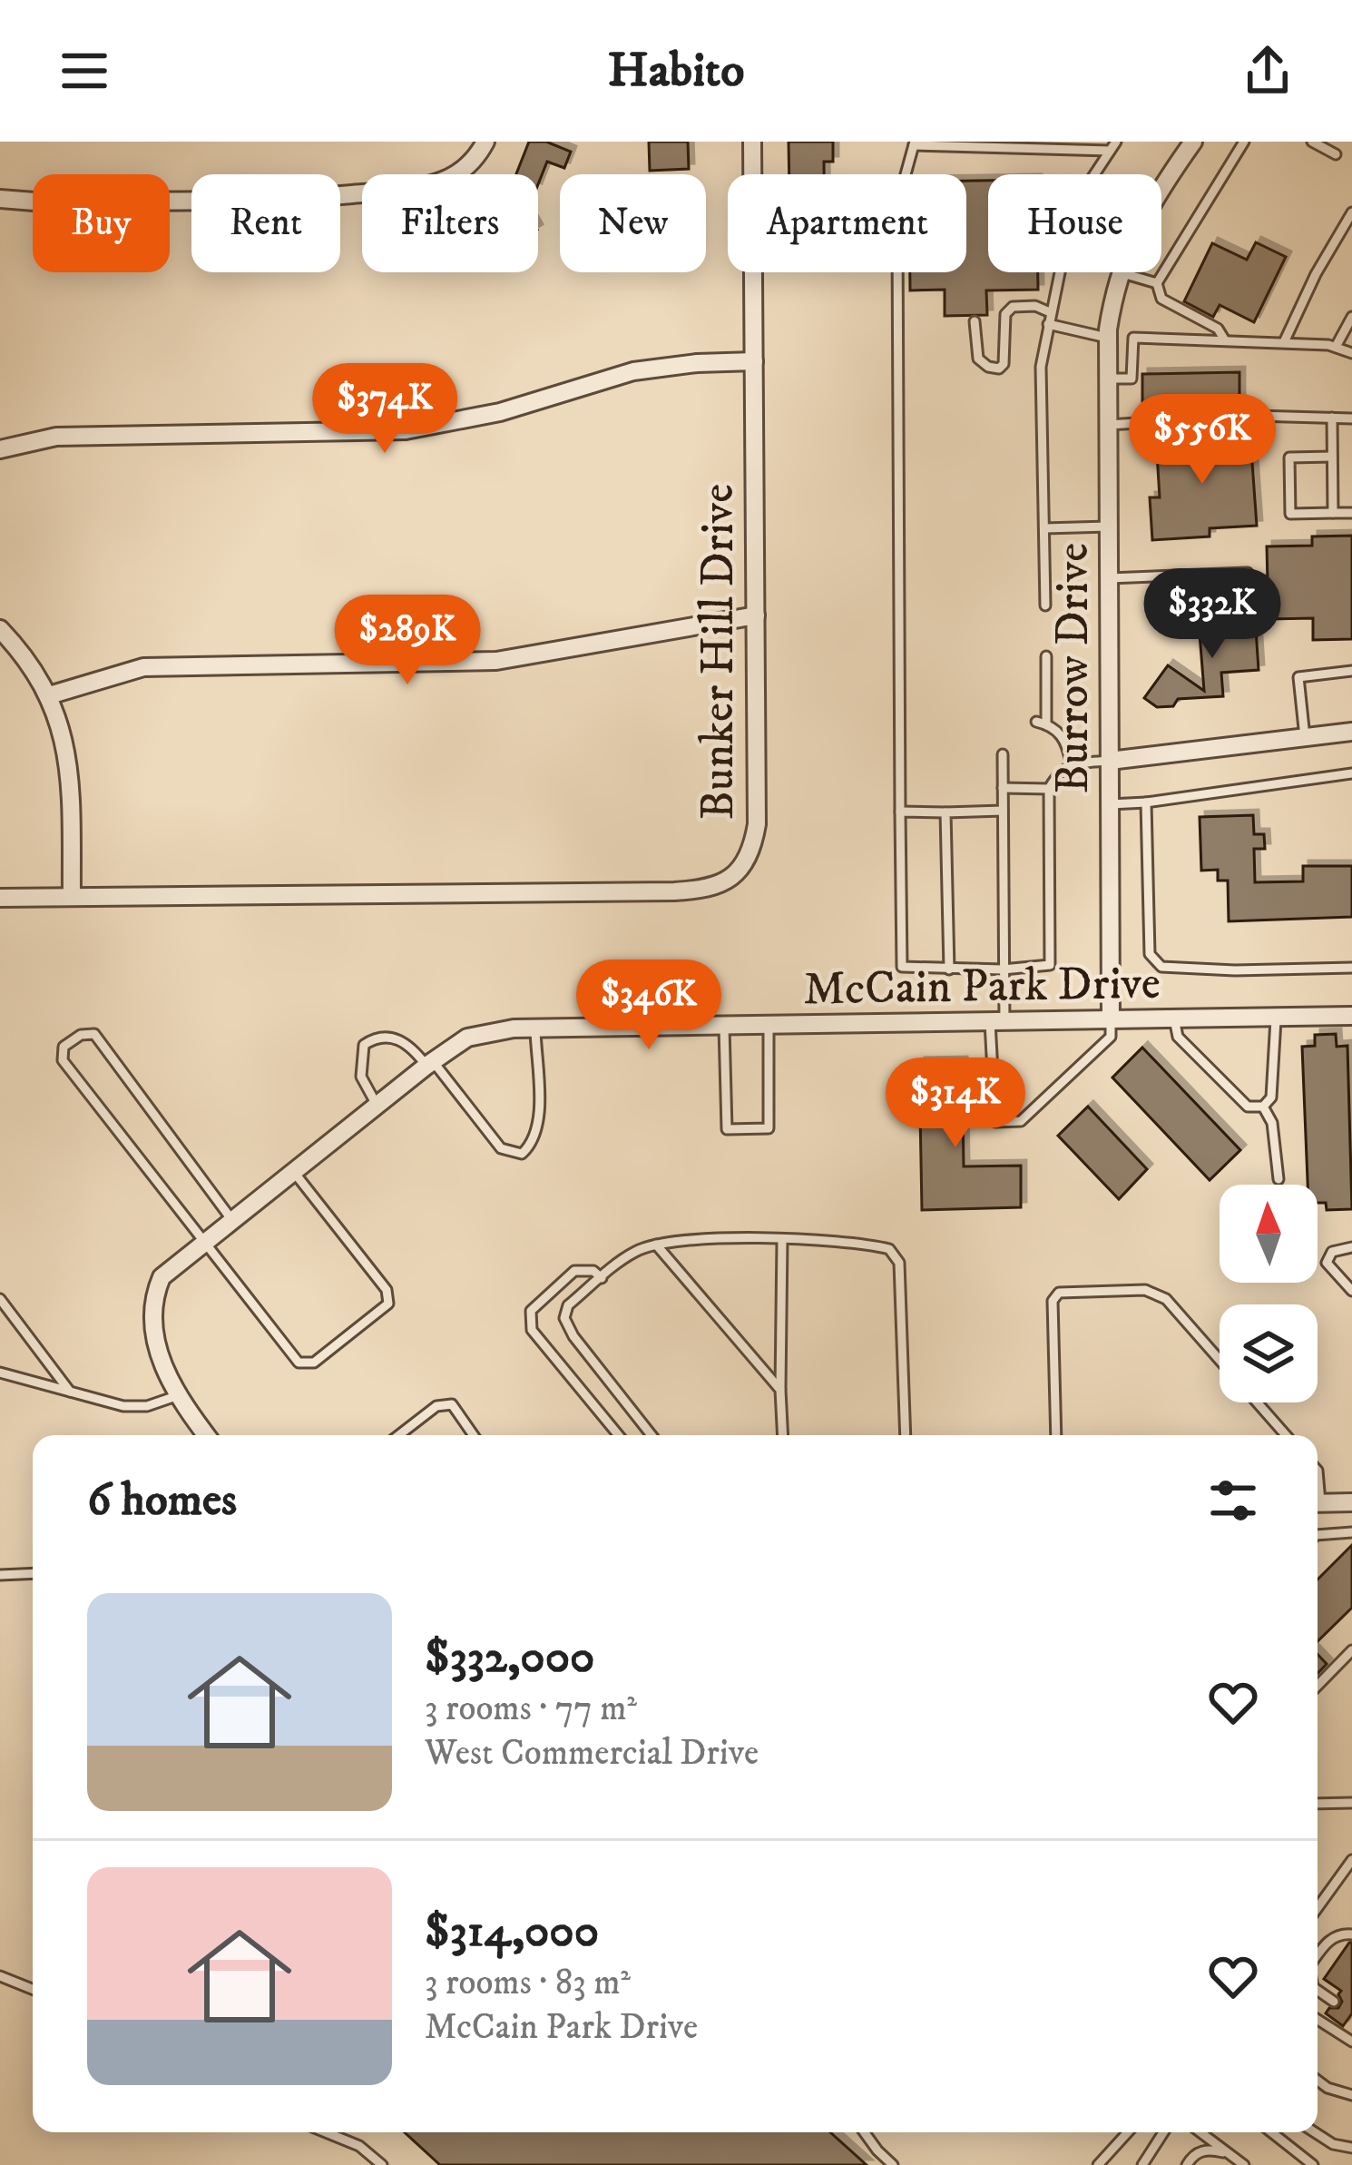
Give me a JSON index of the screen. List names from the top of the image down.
{
  "streets": {
    "street": ["Bunker Hill Drive", "Burrow Drive", "McCain Park Drive"]
  },
  "crossings": [
    ["Burrow Drive", "McCain Park Drive"]
  ],
  "north": "top",
  "page": {
    "header": "Habito",
    "chip": [
      "Buy",
      "Rent",
      "Filters",
      "New",
      "Apartment",
      "House"
    ],
    "price": [
      "$374K",
      "$556K",
      "$332K",
      "$289K",
      "$346K",
      "$314K"
    ],
    "heading": "6 homes",
    "list": [
      {
        "name": "$332,000",
        "note": "3 rooms · 77 m² · West Commercial Drive"
      },
      {
        "name": "$314,000",
        "note": "3 rooms · 83 m² · McCain Park Drive"
      }
    ]
  }
}
